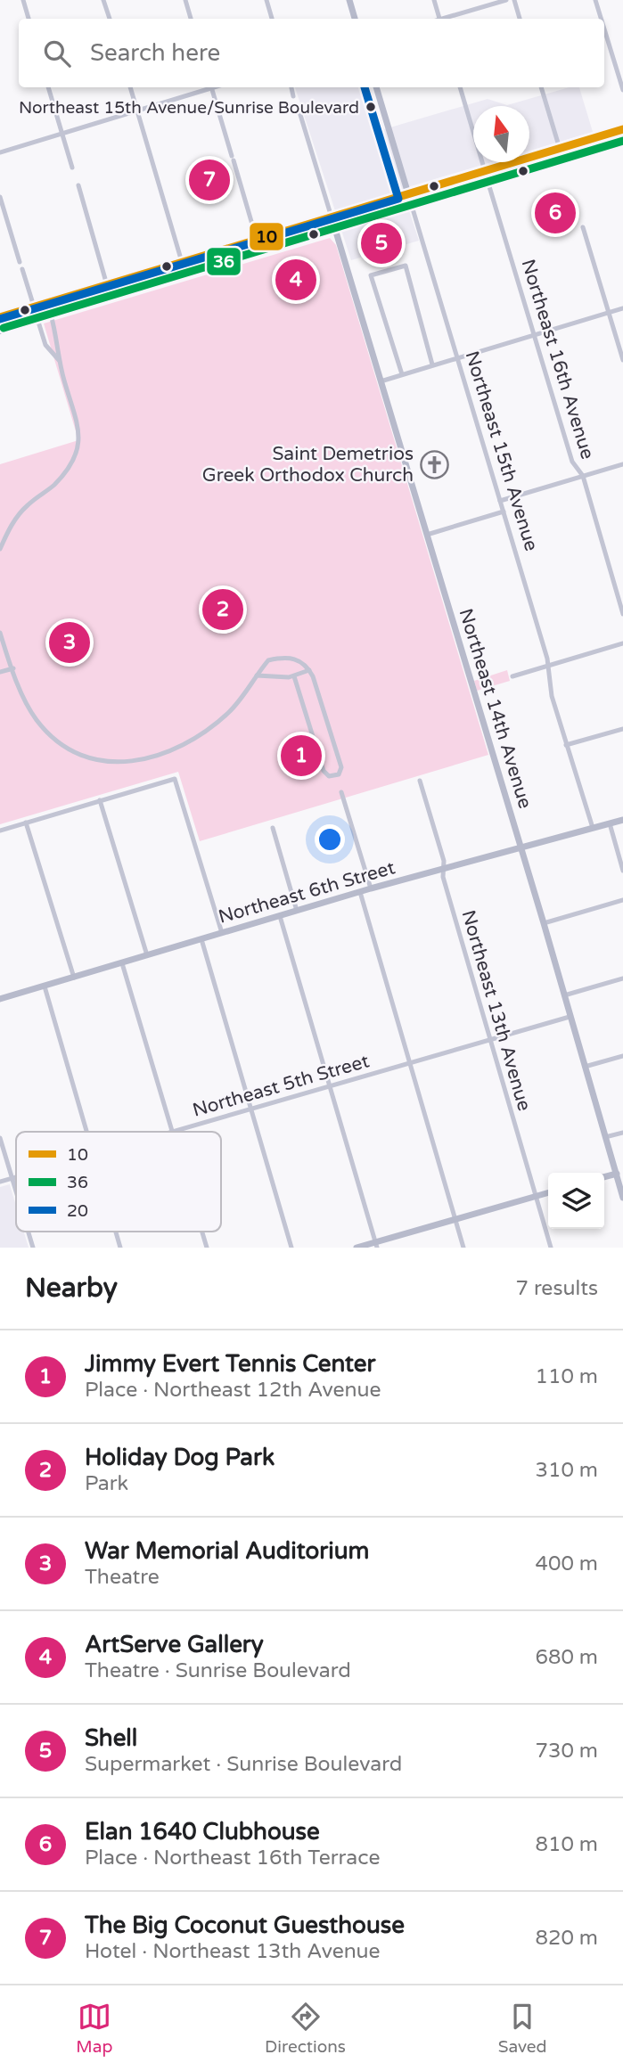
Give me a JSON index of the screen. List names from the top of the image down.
{
  "streets": {
    "street": [
      "Northeast 16th Avenue",
      "Northeast 15th Avenue",
      "Northeast 14th Avenue",
      "Northeast 6th Street",
      "Northeast 13th Avenue",
      "Northeast 5th Street"
    ]
  },
  "crossings": [
    ["Northeast 15th Avenue", "Northeast 6th Street"],
    ["Northeast 14th Avenue", "Northeast 6th Street"],
    ["Northeast 14th Avenue", "Northeast 5th Street"],
    ["Northeast 6th Street", "Northeast 13th Avenue"],
    ["Northeast 13th Avenue", "Northeast 5th Street"]
  ],
  "places": {
    "other": ["Northeast 15th Avenue/Sunrise Boulevard"],
    "church": ["Saint Demetrios Greek Orthodox Church"]
  },
  "lines": ["transit line 20", "transit line 10", "transit line 36"],
  "legend": ["10", "36", "20"],
  "north": "top",
  "page": {
    "search": "Search here",
    "pins": [
      "7",
      "6",
      "5",
      "4",
      "2",
      "3",
      "1"
    ],
    "heading": ["Nearby", "7 results"],
    "list": [
      {
        "mark": "1",
        "name": "Jimmy Evert Tennis Center",
        "note": "Place · Northeast 12th Avenue",
        "value": "110 m"
      },
      {
        "mark": "2",
        "name": "Holiday Dog Park",
        "note": "Park",
        "value": "310 m"
      },
      {
        "mark": "3",
        "name": "War Memorial Auditorium",
        "note": "Theatre",
        "value": "400 m"
      },
      {
        "mark": "4",
        "name": "ArtServe Gallery",
        "note": "Theatre · Sunrise Boulevard",
        "value": "680 m"
      },
      {
        "mark": "5",
        "name": "Shell",
        "note": "Supermarket · Sunrise Boulevard",
        "value": "730 m"
      },
      {
        "mark": "6",
        "name": "Elan 1640 Clubhouse",
        "note": "Place · Northeast 16th Terrace",
        "value": "810 m"
      },
      {
        "mark": "7",
        "name": "The Big Coconut Guesthouse",
        "note": "Hotel · Northeast 13th Avenue",
        "value": "820 m"
      }
    ],
    "nav": ["Map", "Directions", "Saved"]
  }
}
